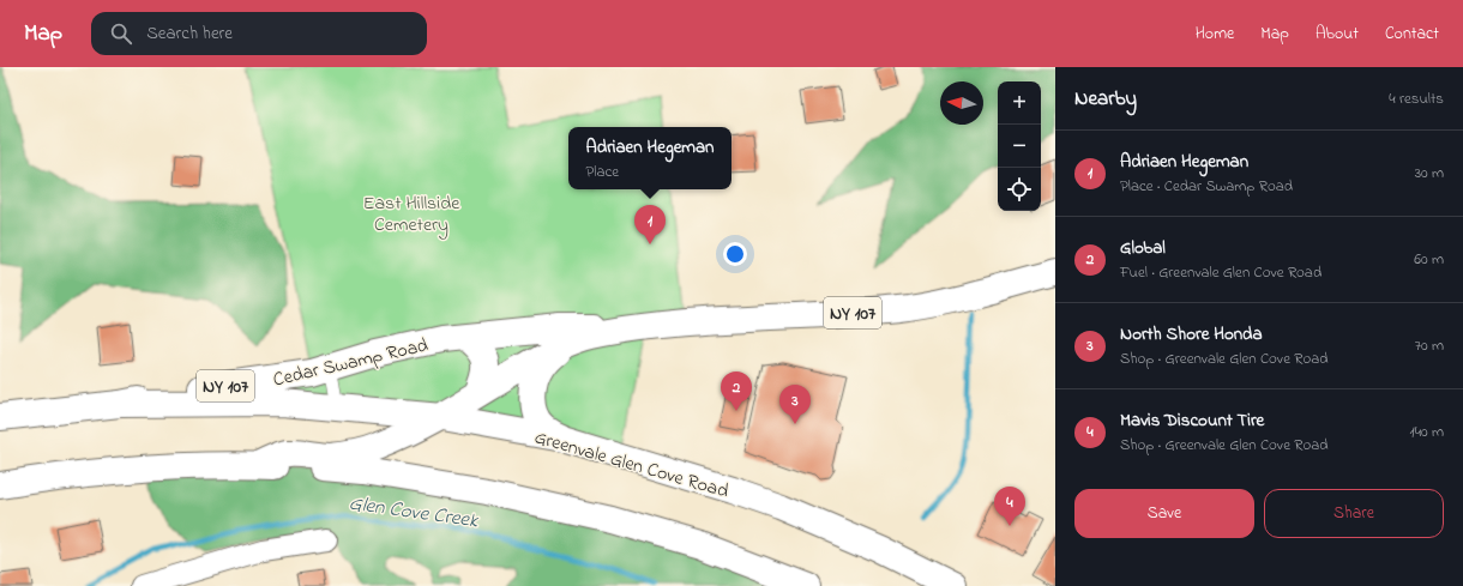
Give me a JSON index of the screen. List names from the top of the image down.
{
  "streets": {
    "main road": ["NY 107", "Cedar Swamp Road", "Greenvale Glen Cove Road"]
  },
  "crossings": [
    ["NY 107", "Cedar Swamp Road"],
    ["NY 107", "Greenvale Glen Cove Road"],
    ["Cedar Swamp Road", "Greenvale Glen Cove Road"]
  ],
  "water": ["Glen Cove Creek"],
  "parks": ["East Hillside Cemetery"],
  "north": "left",
  "page": {
    "header": "Map",
    "search": "Search here",
    "nav": [
      "Home",
      "Map",
      "About",
      "Contact"
    ],
    "heading": ["Nearby", "4 results"],
    "map_buttons": ["+", "−"],
    "popup": ["Adriaen Hegeman", "Place"],
    "list": [
      {
        "mark": "1",
        "name": "Adriaen Hegeman",
        "note": "Place · Cedar Swamp Road",
        "value": "30 m"
      },
      {
        "mark": "2",
        "name": "Global",
        "note": "Fuel · Greenvale Glen Cove Road",
        "value": "60 m"
      },
      {
        "mark": "3",
        "name": "North Shore Honda",
        "note": "Shop · Greenvale Glen Cove Road",
        "value": "70 m"
      },
      {
        "mark": "4",
        "name": "Mavis Discount Tire",
        "note": "Shop · Greenvale Glen Cove Road",
        "value": "140 m"
      }
    ],
    "pins": [
      "1",
      "2",
      "3",
      "4"
    ],
    "buttons": ["Save", "Share"]
  }
}
